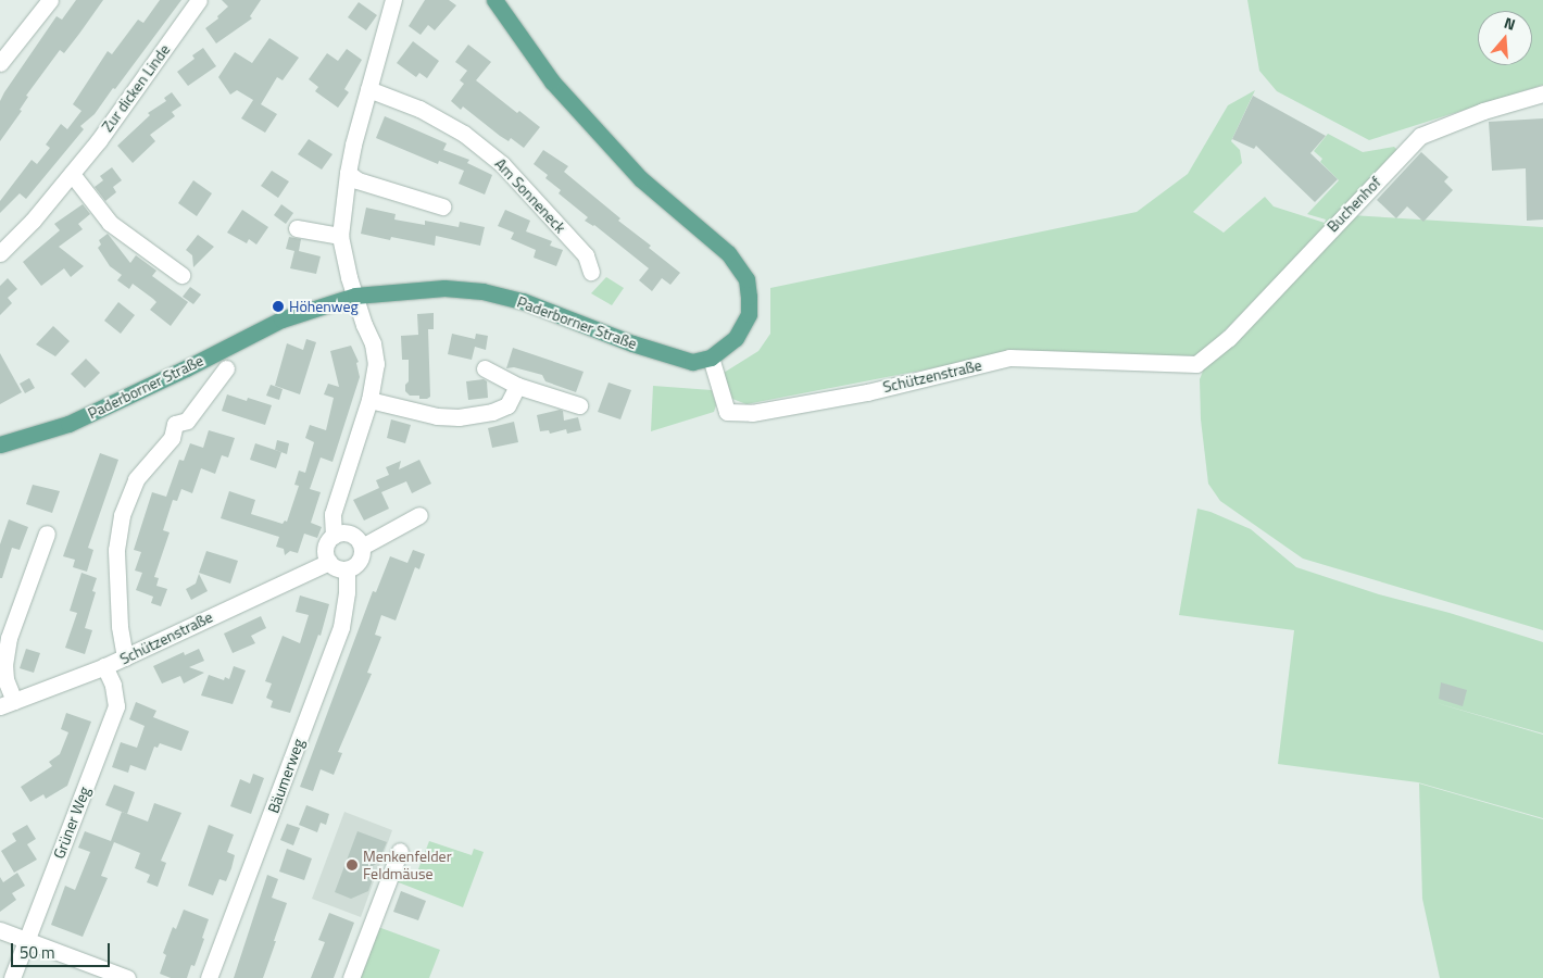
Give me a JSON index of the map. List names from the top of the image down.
{
  "streets": {
    "main road": ["Paderborner Straße"],
    "street": [
      "Zur dicken Linde",
      "Am Sonneneck",
      "Buchenhof",
      "Schützenstraße",
      "Bäumerweg",
      "Grüner Weg"
    ]
  },
  "crossings": [
    ["Buchenhof", "Schützenstraße"],
    ["Paderborner Straße", "Schützenstraße"],
    ["Schützenstraße", "Bäumerweg"],
    ["Schützenstraße", "Grüner Weg"]
  ],
  "places": ["Höhenweg", "Menkenfelder Feldmäuse"],
  "scale_bar": "50 m",
  "north": "top"
}
